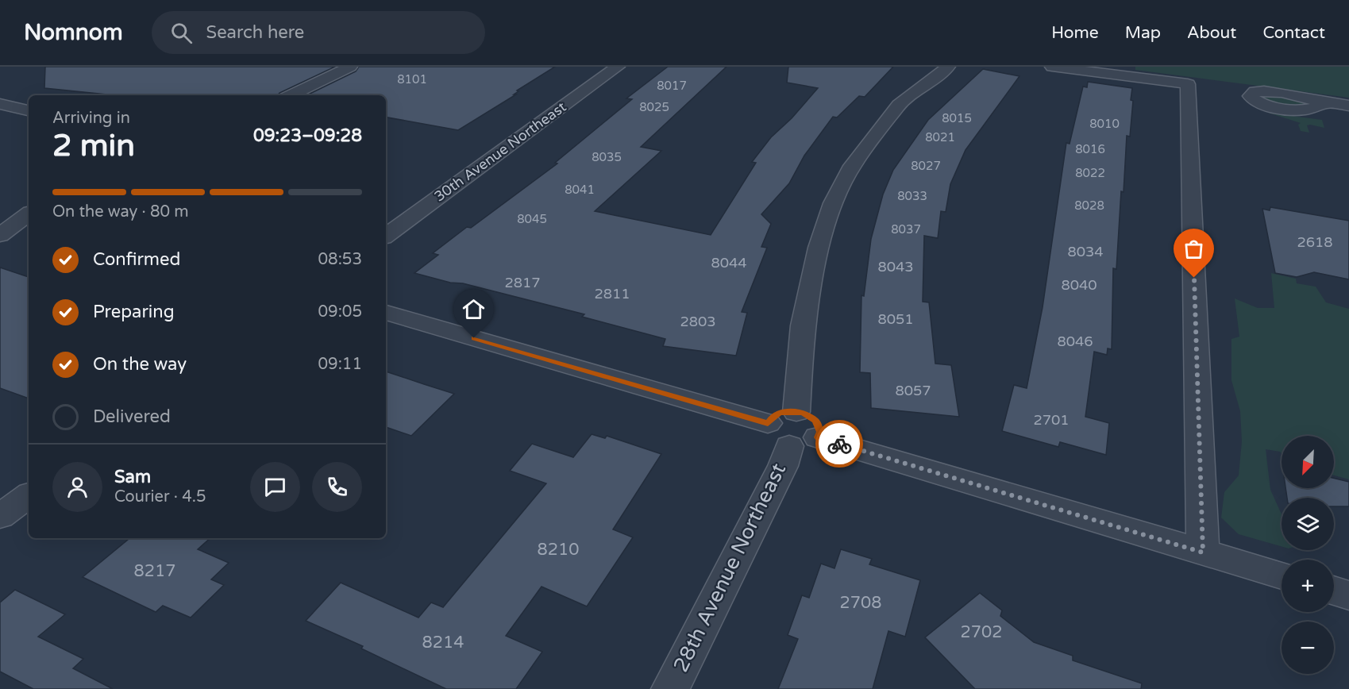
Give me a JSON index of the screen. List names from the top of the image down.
{
  "streets": {
    "street": ["30th Avenue Northeast", "28th Avenue Northeast"]
  },
  "house_numbers": [
    "8101",
    "8017",
    "8025",
    "8015",
    "8010",
    "8021",
    "8016",
    "8035",
    "8027",
    "8022",
    "8041",
    "8033",
    "8028",
    "8045",
    "8037",
    "2618",
    "8034",
    "8044",
    "8043",
    "2817",
    "8040",
    "2811",
    "8051",
    "2803",
    "8046",
    "8057",
    "2701",
    "8210",
    "8217",
    "2708",
    "2702",
    "8214"
  ],
  "north": "bottom left",
  "page": {
    "header": "Nomnom",
    "search": "Search here",
    "nav": [
      "Home",
      "Map",
      "About",
      "Contact"
    ],
    "heading": ["2 min", "Arriving in", "09:23–09:28"],
    "panel": ["Sam", "Courier · 4.5"],
    "bar": "On the way · 80 m",
    "list": [
      ["Confirmed", "08:53"],
      ["Preparing", "09:05"],
      ["On the way", "09:11"],
      "Delivered"
    ],
    "map_buttons": ["+", "−"]
  }
}
